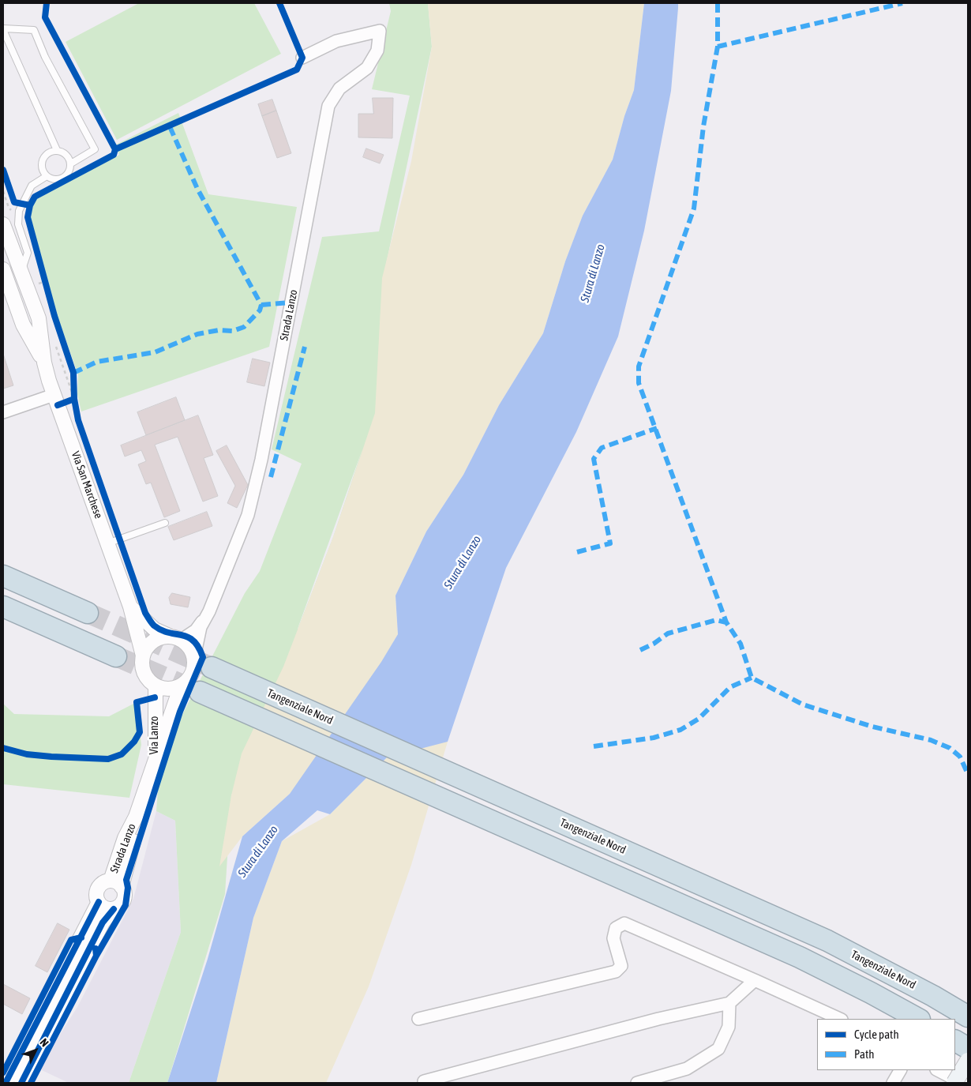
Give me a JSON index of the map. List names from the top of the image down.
{
  "streets": {
    "highway": ["Tangenziale Nord"],
    "street": ["Strada Lanzo", "Via San Marchese", "Via Lanzo"]
  },
  "crossings": [
    ["Strada Lanzo", "Via San Marchese"],
    ["Strada Lanzo", "Via Lanzo"],
    ["Via San Marchese", "Via Lanzo"]
  ],
  "water": ["Stura di Lanzo"],
  "legend": ["Cycle path", "Path"],
  "north": "top right"
}
